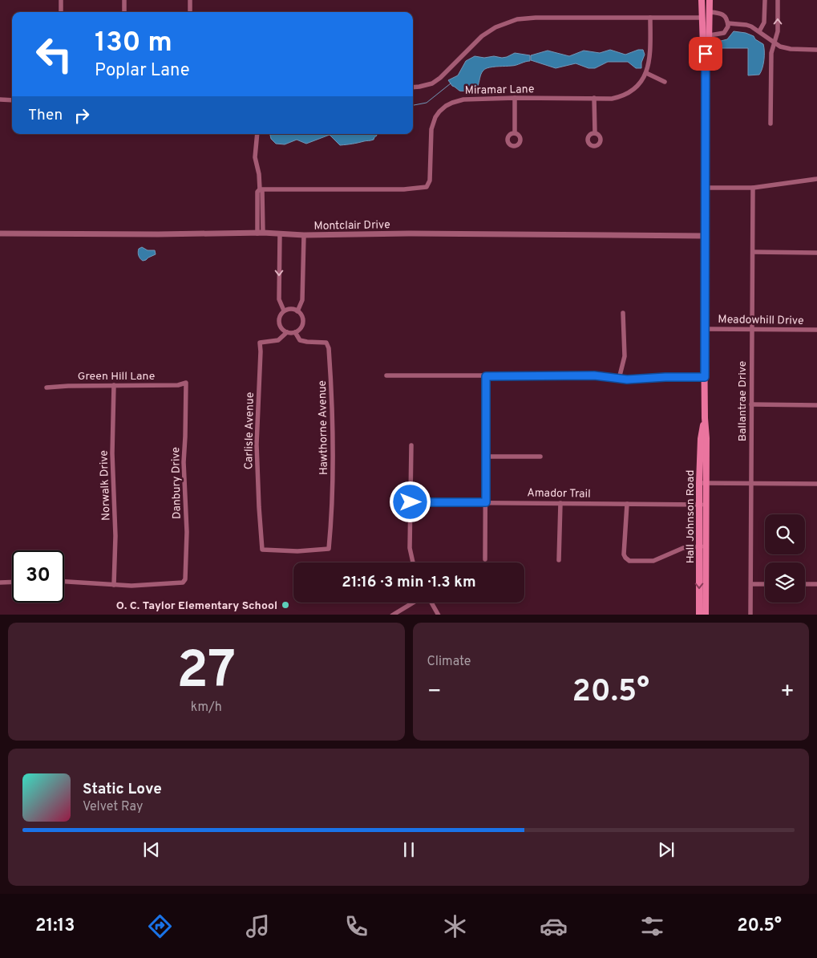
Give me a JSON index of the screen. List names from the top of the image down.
{
  "streets": {
    "main road": ["Hall Johnson Road"],
    "street": [
      "Miramar Lane",
      "Montclair Drive",
      "Meadowhill Drive",
      "Green Hill Lane",
      "Ballantrae Drive",
      "Hawthorne Avenue",
      "Carlisle Avenue",
      "Danbury Drive",
      "Norwalk Drive",
      "Amador Trail"
    ]
  },
  "crossings": [
    ["Montclair Drive", "Hall Johnson Road"],
    ["Meadowhill Drive", "Ballantrae Drive"],
    ["Meadowhill Drive", "Hall Johnson Road"],
    ["Green Hill Lane", "Danbury Drive"],
    ["Green Hill Lane", "Norwalk Drive"],
    ["Hawthorne Avenue", "Carlisle Avenue"],
    ["Danbury Drive", "Norwalk Drive"],
    ["Amador Trail", "Hall Johnson Road"]
  ],
  "places": ["O. C. Taylor Elementary School"],
  "page": {
    "turn": ["130 m", "Poplar Lane"],
    "then": "Then",
    "limit": "30",
    "trip": "21:16 · 3 min · 1.3 km",
    "tile": [
      ["27", "km/h"],
      "Climate"
    ],
    "heat": ["−", "20.5°", "+"],
    "song": ["Static Love", "Velvet Ray"],
    "tabs": ["21:13", "20.5°"]
  }
}
